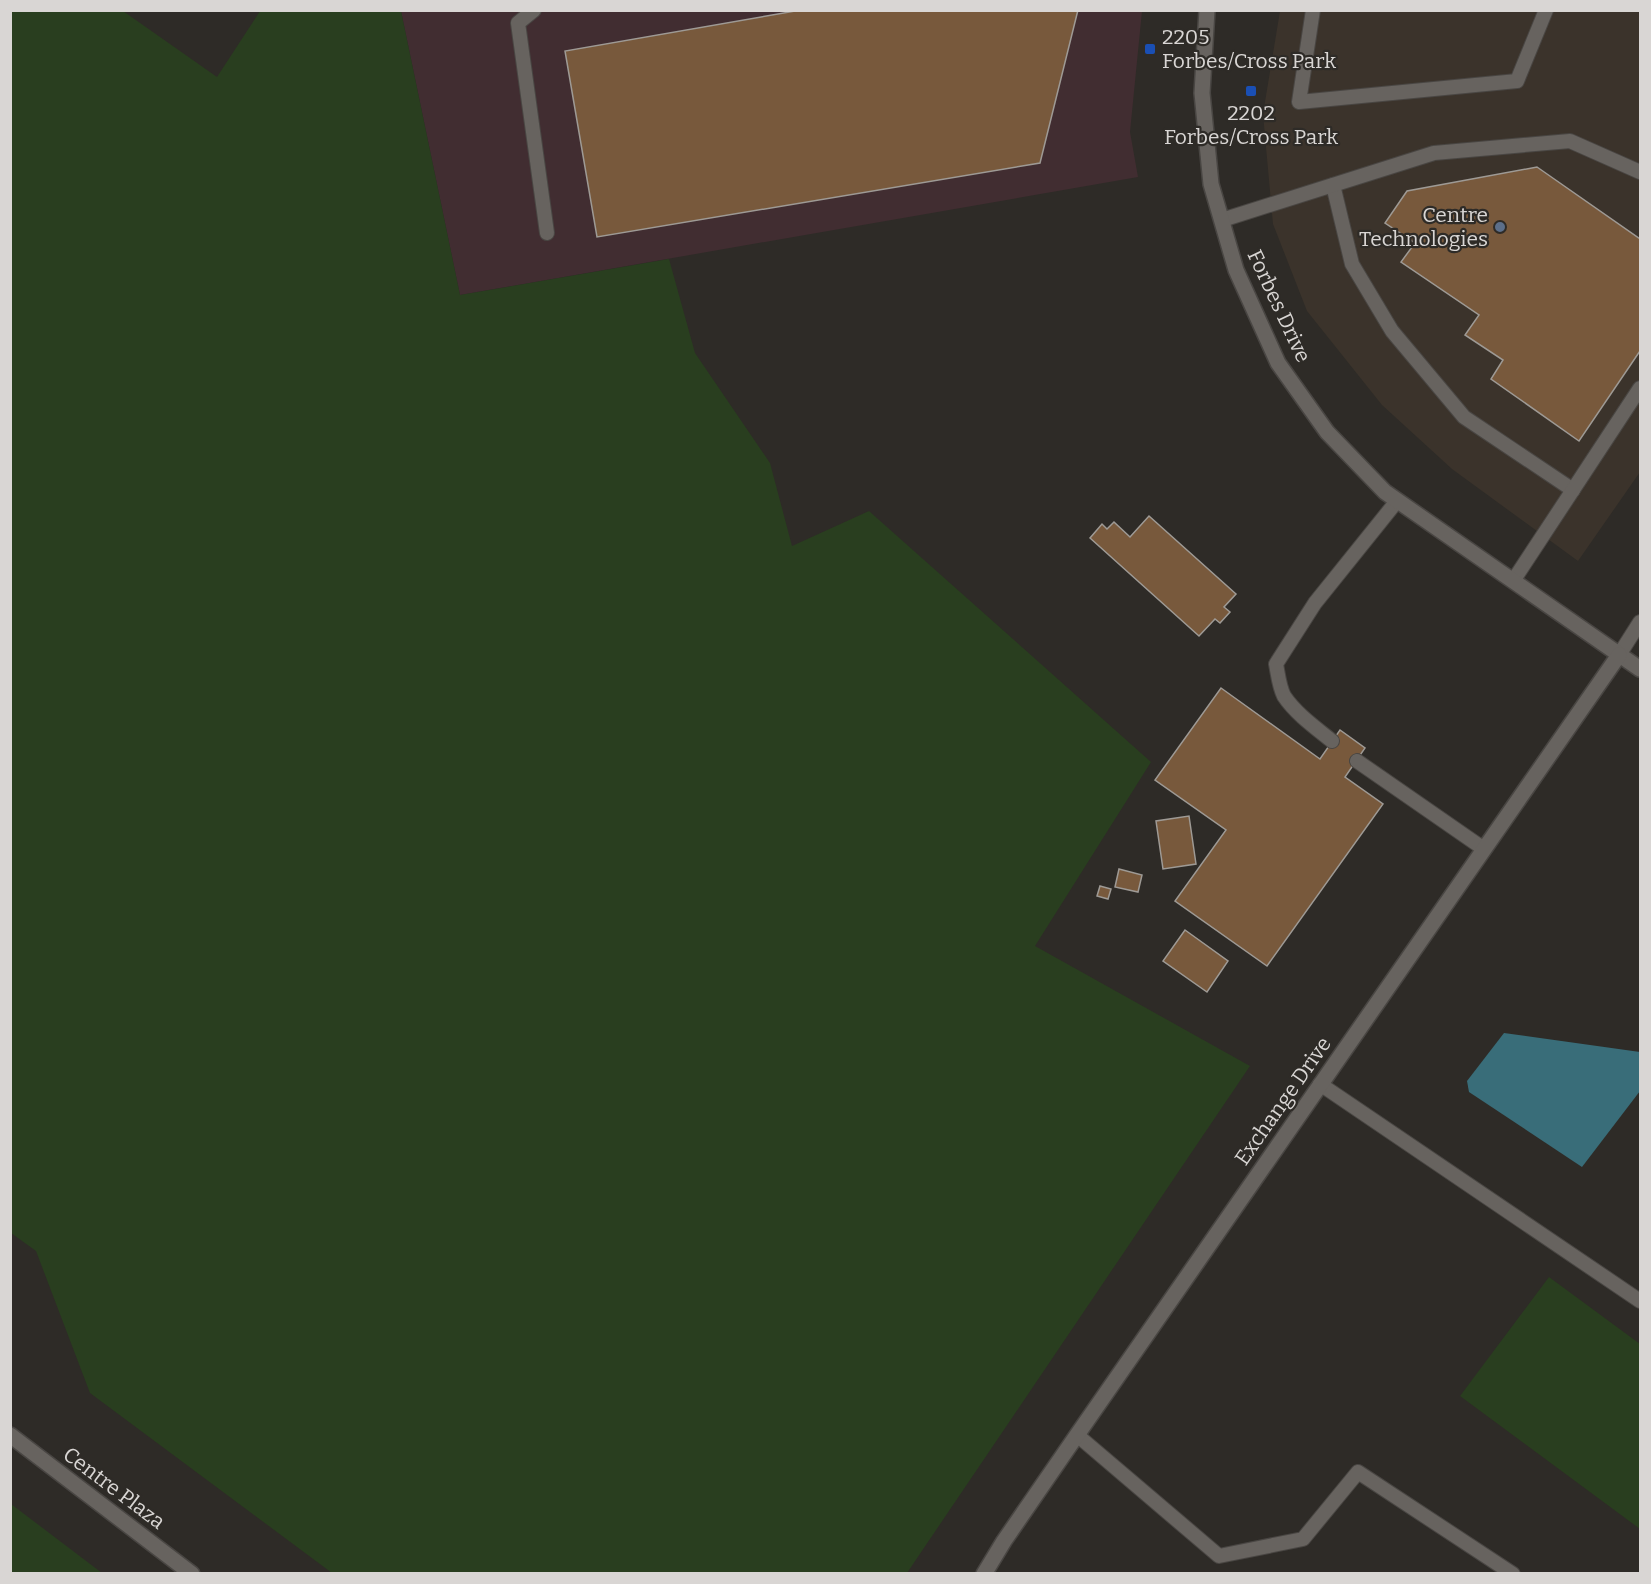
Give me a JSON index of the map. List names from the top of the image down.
{
  "streets": {
    "street": ["Forbes Drive", "Exchange Drive", "Centre Plaza"]
  },
  "crossings": [
    ["Forbes Drive", "Exchange Drive"]
  ],
  "places": {
    "transit": ["2205 Forbes/Cross Park", "2202 Forbes/Cross Park"],
    "other": ["Centre Technologies"]
  }
}
